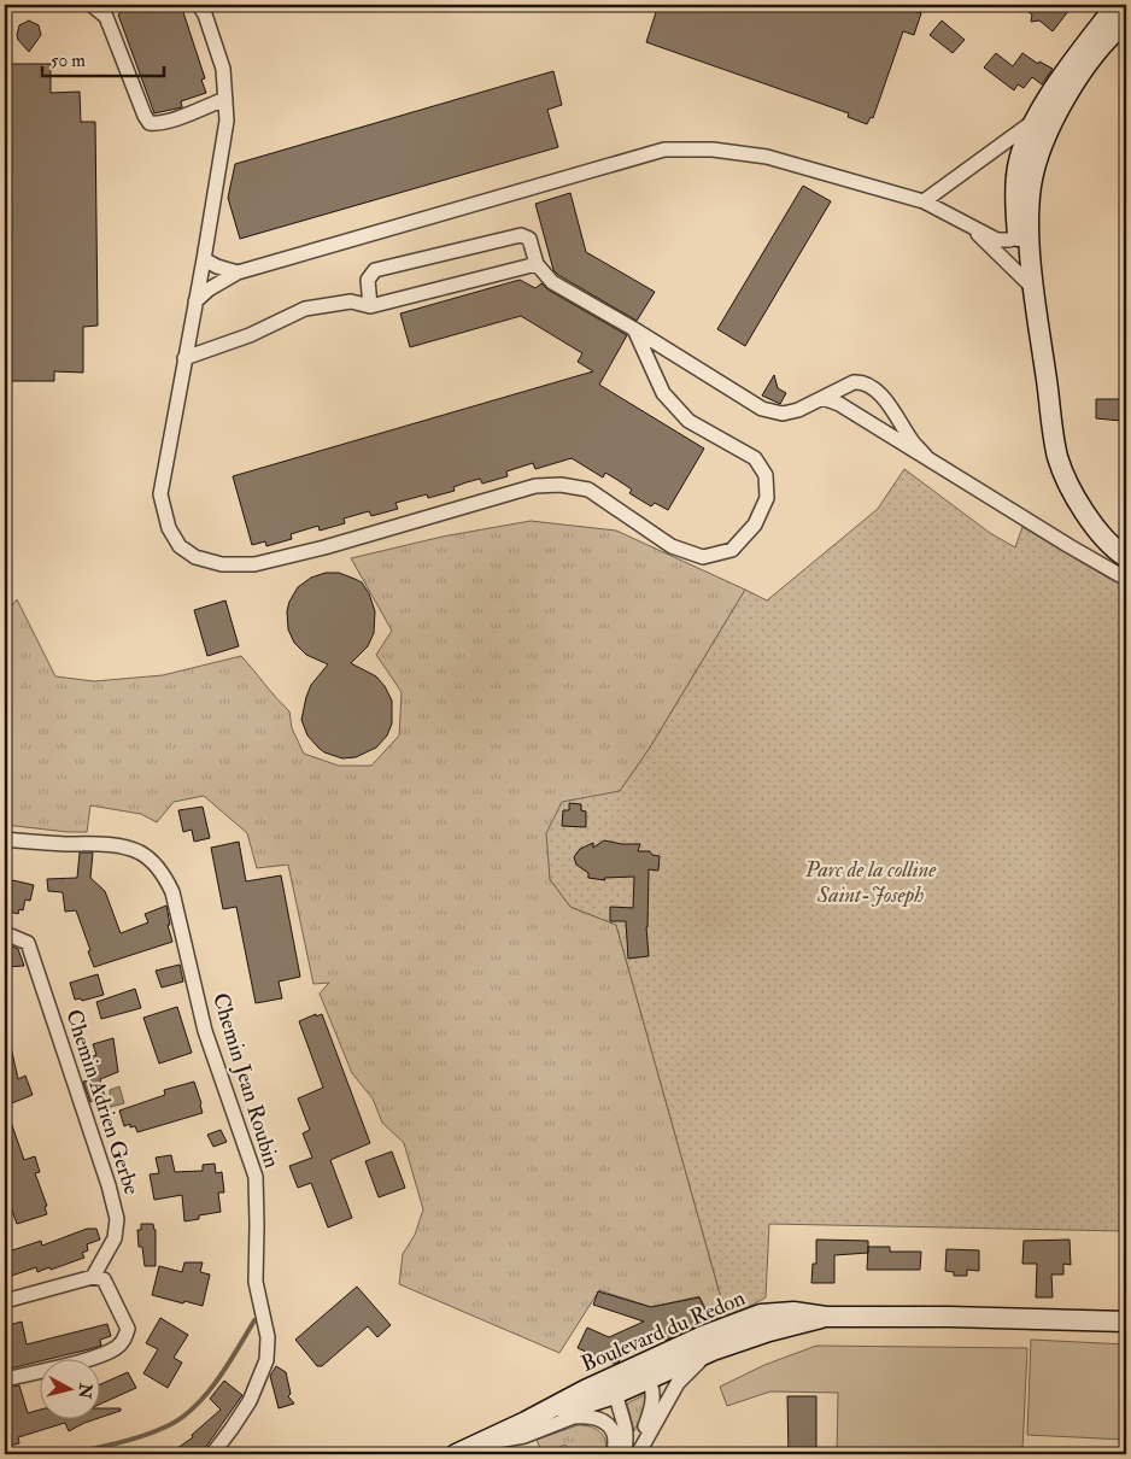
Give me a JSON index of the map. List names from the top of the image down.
{
  "streets": {
    "street": ["Chemin Jean Roubin", "Chemin Adrien Gerbe", "Boulevard du Redon"]
  },
  "parks": ["Parc de la colline Saint-Joseph"],
  "scale_bar": "50 m",
  "north": "right"
}
